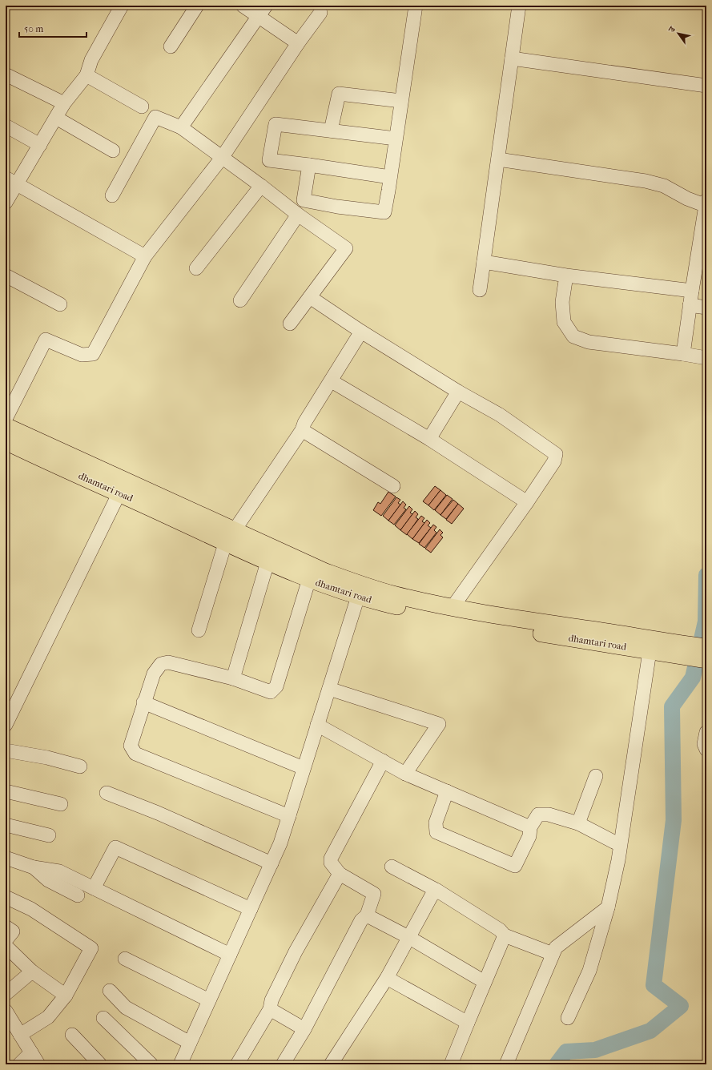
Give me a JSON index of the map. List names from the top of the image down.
{
  "streets": {
    "main road": ["dhamtari road"]
  },
  "scale_bar": "50 m",
  "north": "top left"
}
